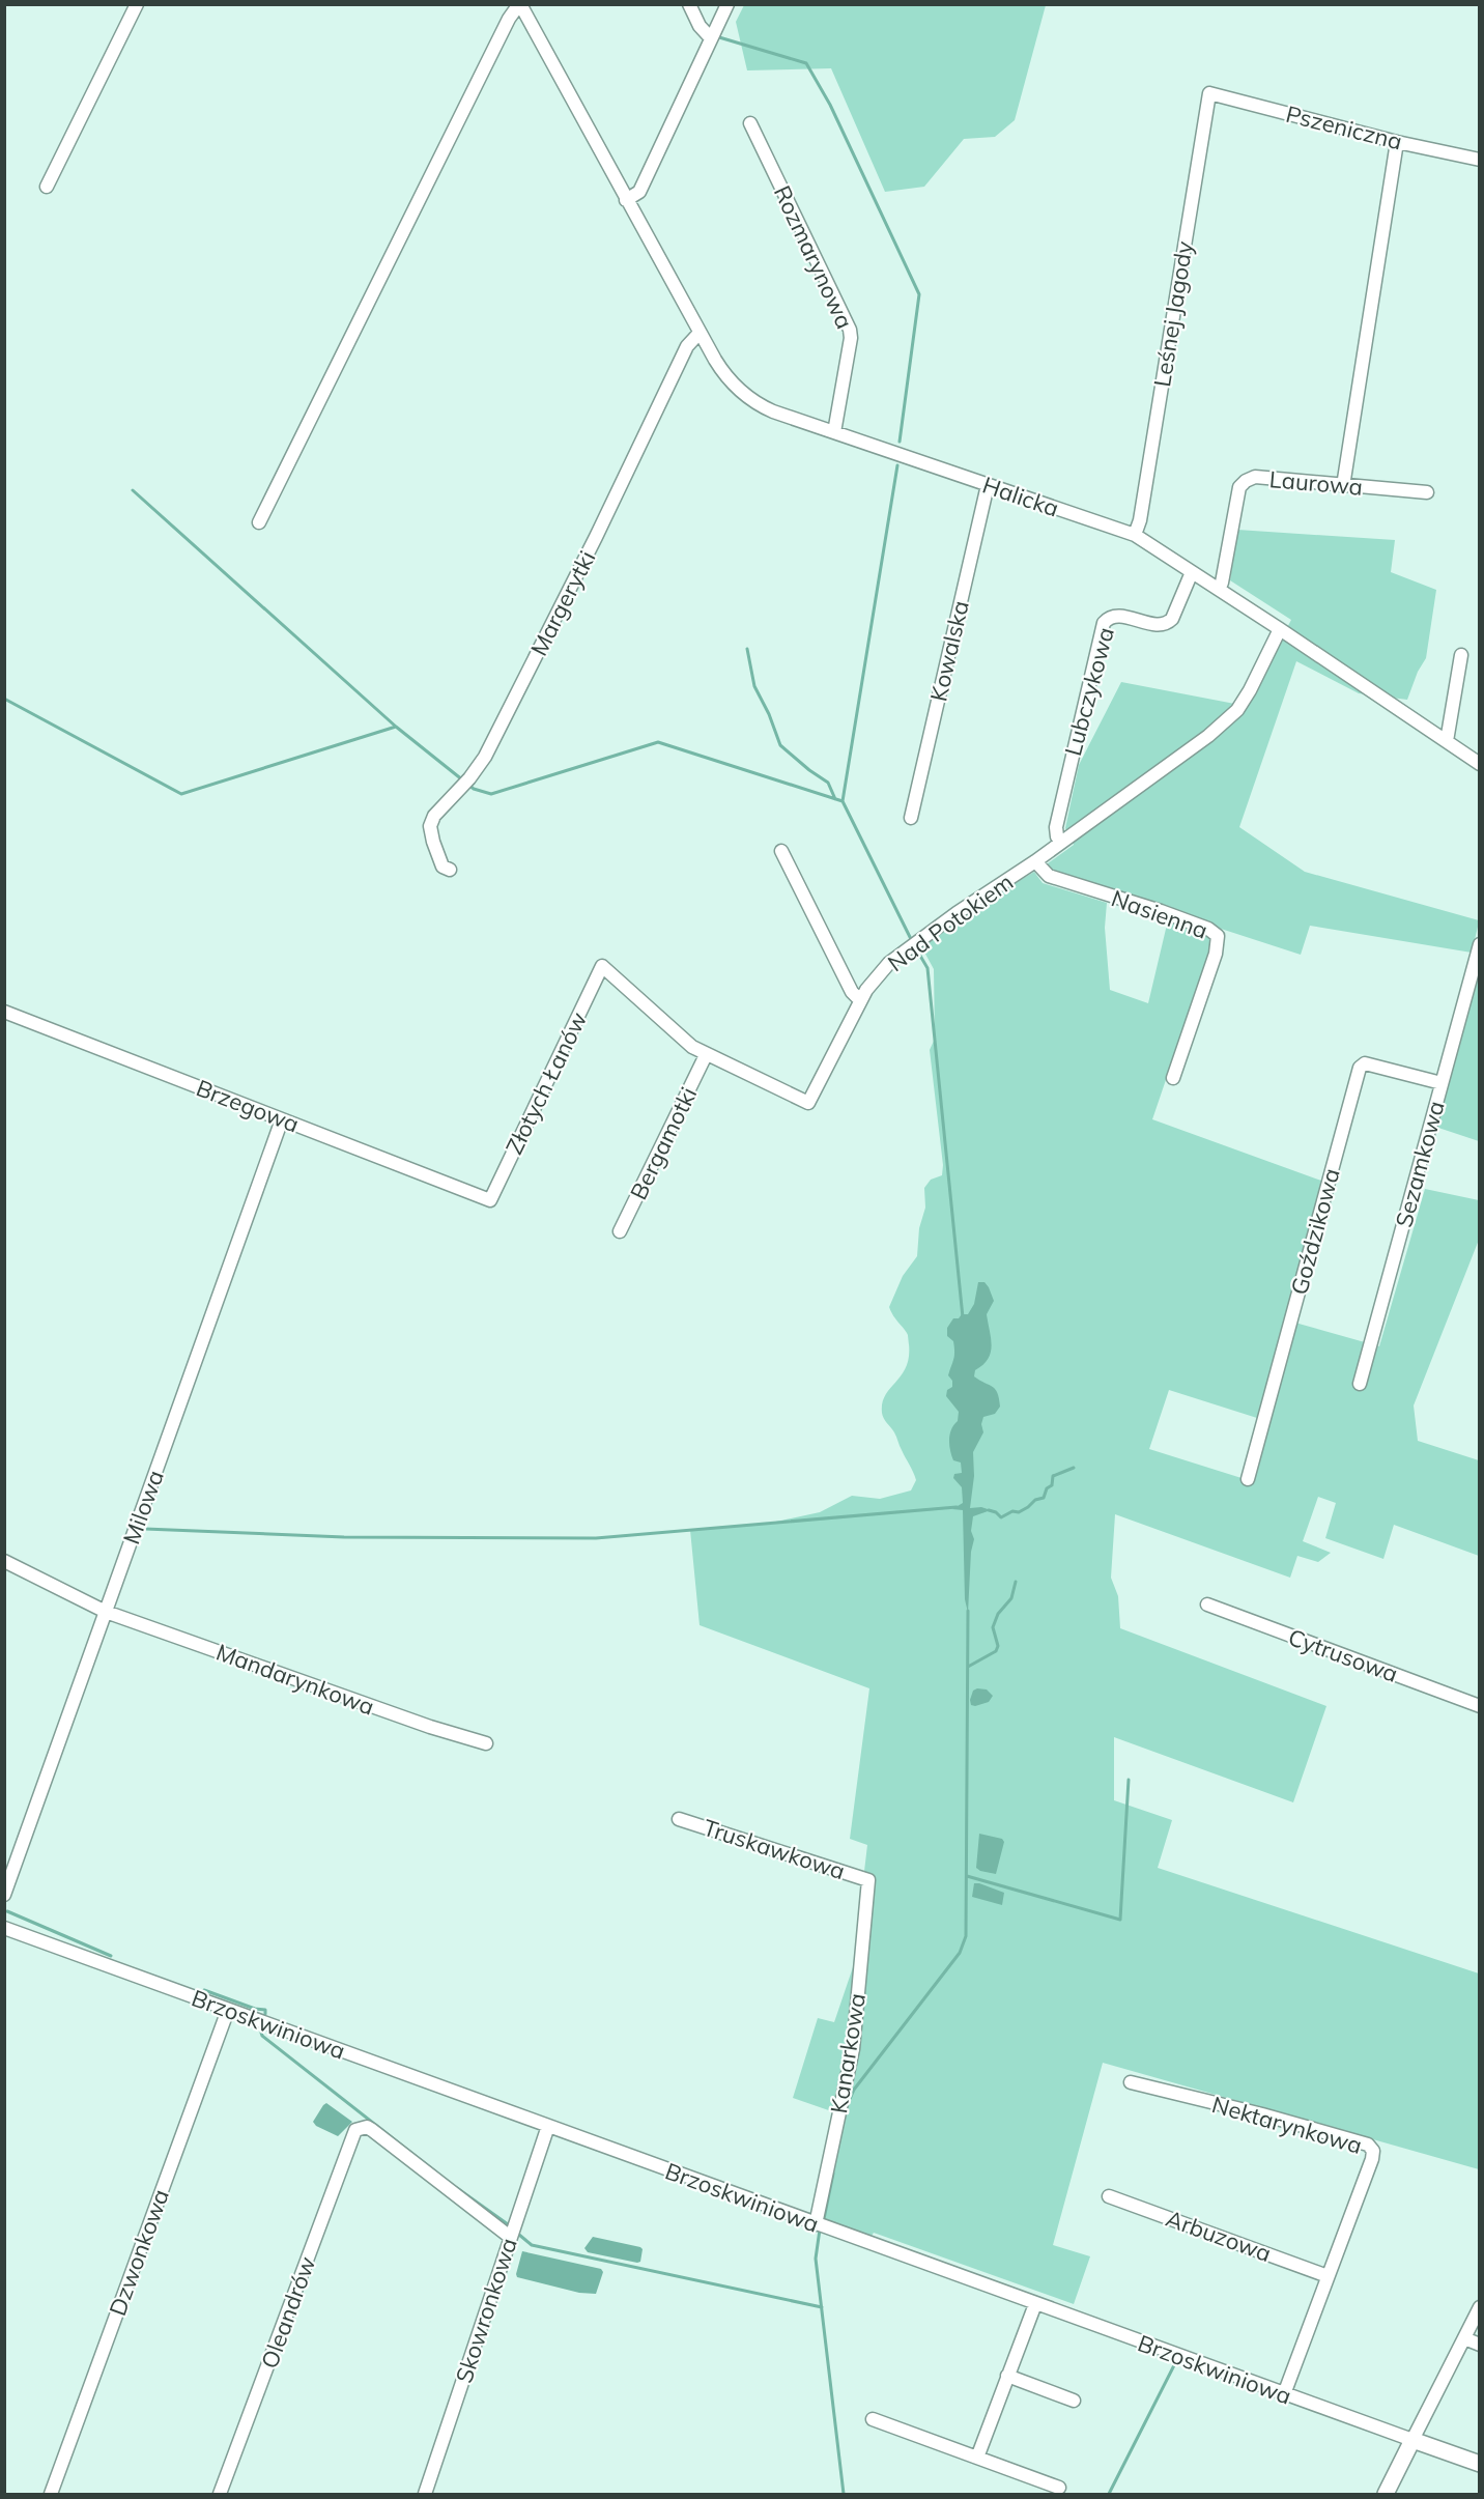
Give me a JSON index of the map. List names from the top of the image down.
{
  "streets": {
    "street": [
      "Pszeniczna",
      "Rozmarynowa",
      "Leśnej Jagody",
      "Laurowa",
      "Halicka",
      "Margerytki",
      "Kowalska",
      "Lubczykowa",
      "Nasienna",
      "Nad Potokiem",
      "Złotych Łanów",
      "Brzegowa",
      "Bergamotki",
      "Sezamkowa",
      "Goździkowa",
      "Milowa",
      "Cytrusowa",
      "Mandarynkowa",
      "Truskawkowa",
      "Brzoskwiniowa",
      "Kanarkowa",
      "Nektarynkowa",
      "Arbuzowa",
      "Dzwonkowa",
      "Skowronkowa",
      "Oleandrów"
    ]
  },
  "crossings": [
    ["Pszeniczna", "Leśnej Jagody"],
    ["Rozmarynowa", "Halicka"],
    ["Leśnej Jagody", "Halicka"],
    ["Laurowa", "Halicka"],
    ["Halicka", "Margerytki"],
    ["Halicka", "Kowalska"],
    ["Halicka", "Lubczykowa"],
    ["Halicka", "Nad Potokiem"],
    ["Lubczykowa", "Nad Potokiem"],
    ["Nasienna", "Nad Potokiem"],
    ["Nad Potokiem", "Złotych Łanów"],
    ["Nad Potokiem", "Bergamotki"],
    ["Złotych Łanów", "Brzegowa"],
    ["Brzegowa", "Milowa"],
    ["Sezamkowa", "Goździkowa"],
    ["Milowa", "Mandarynkowa"],
    ["Truskawkowa", "Kanarkowa"],
    ["Brzoskwiniowa", "Kanarkowa"],
    ["Brzoskwiniowa", "Nektarynkowa"],
    ["Brzoskwiniowa", "Dzwonkowa"],
    ["Brzoskwiniowa", "Skowronkowa"],
    ["Nektarynkowa", "Arbuzowa"],
    ["Skowronkowa", "Oleandrów"]
  ]
}
